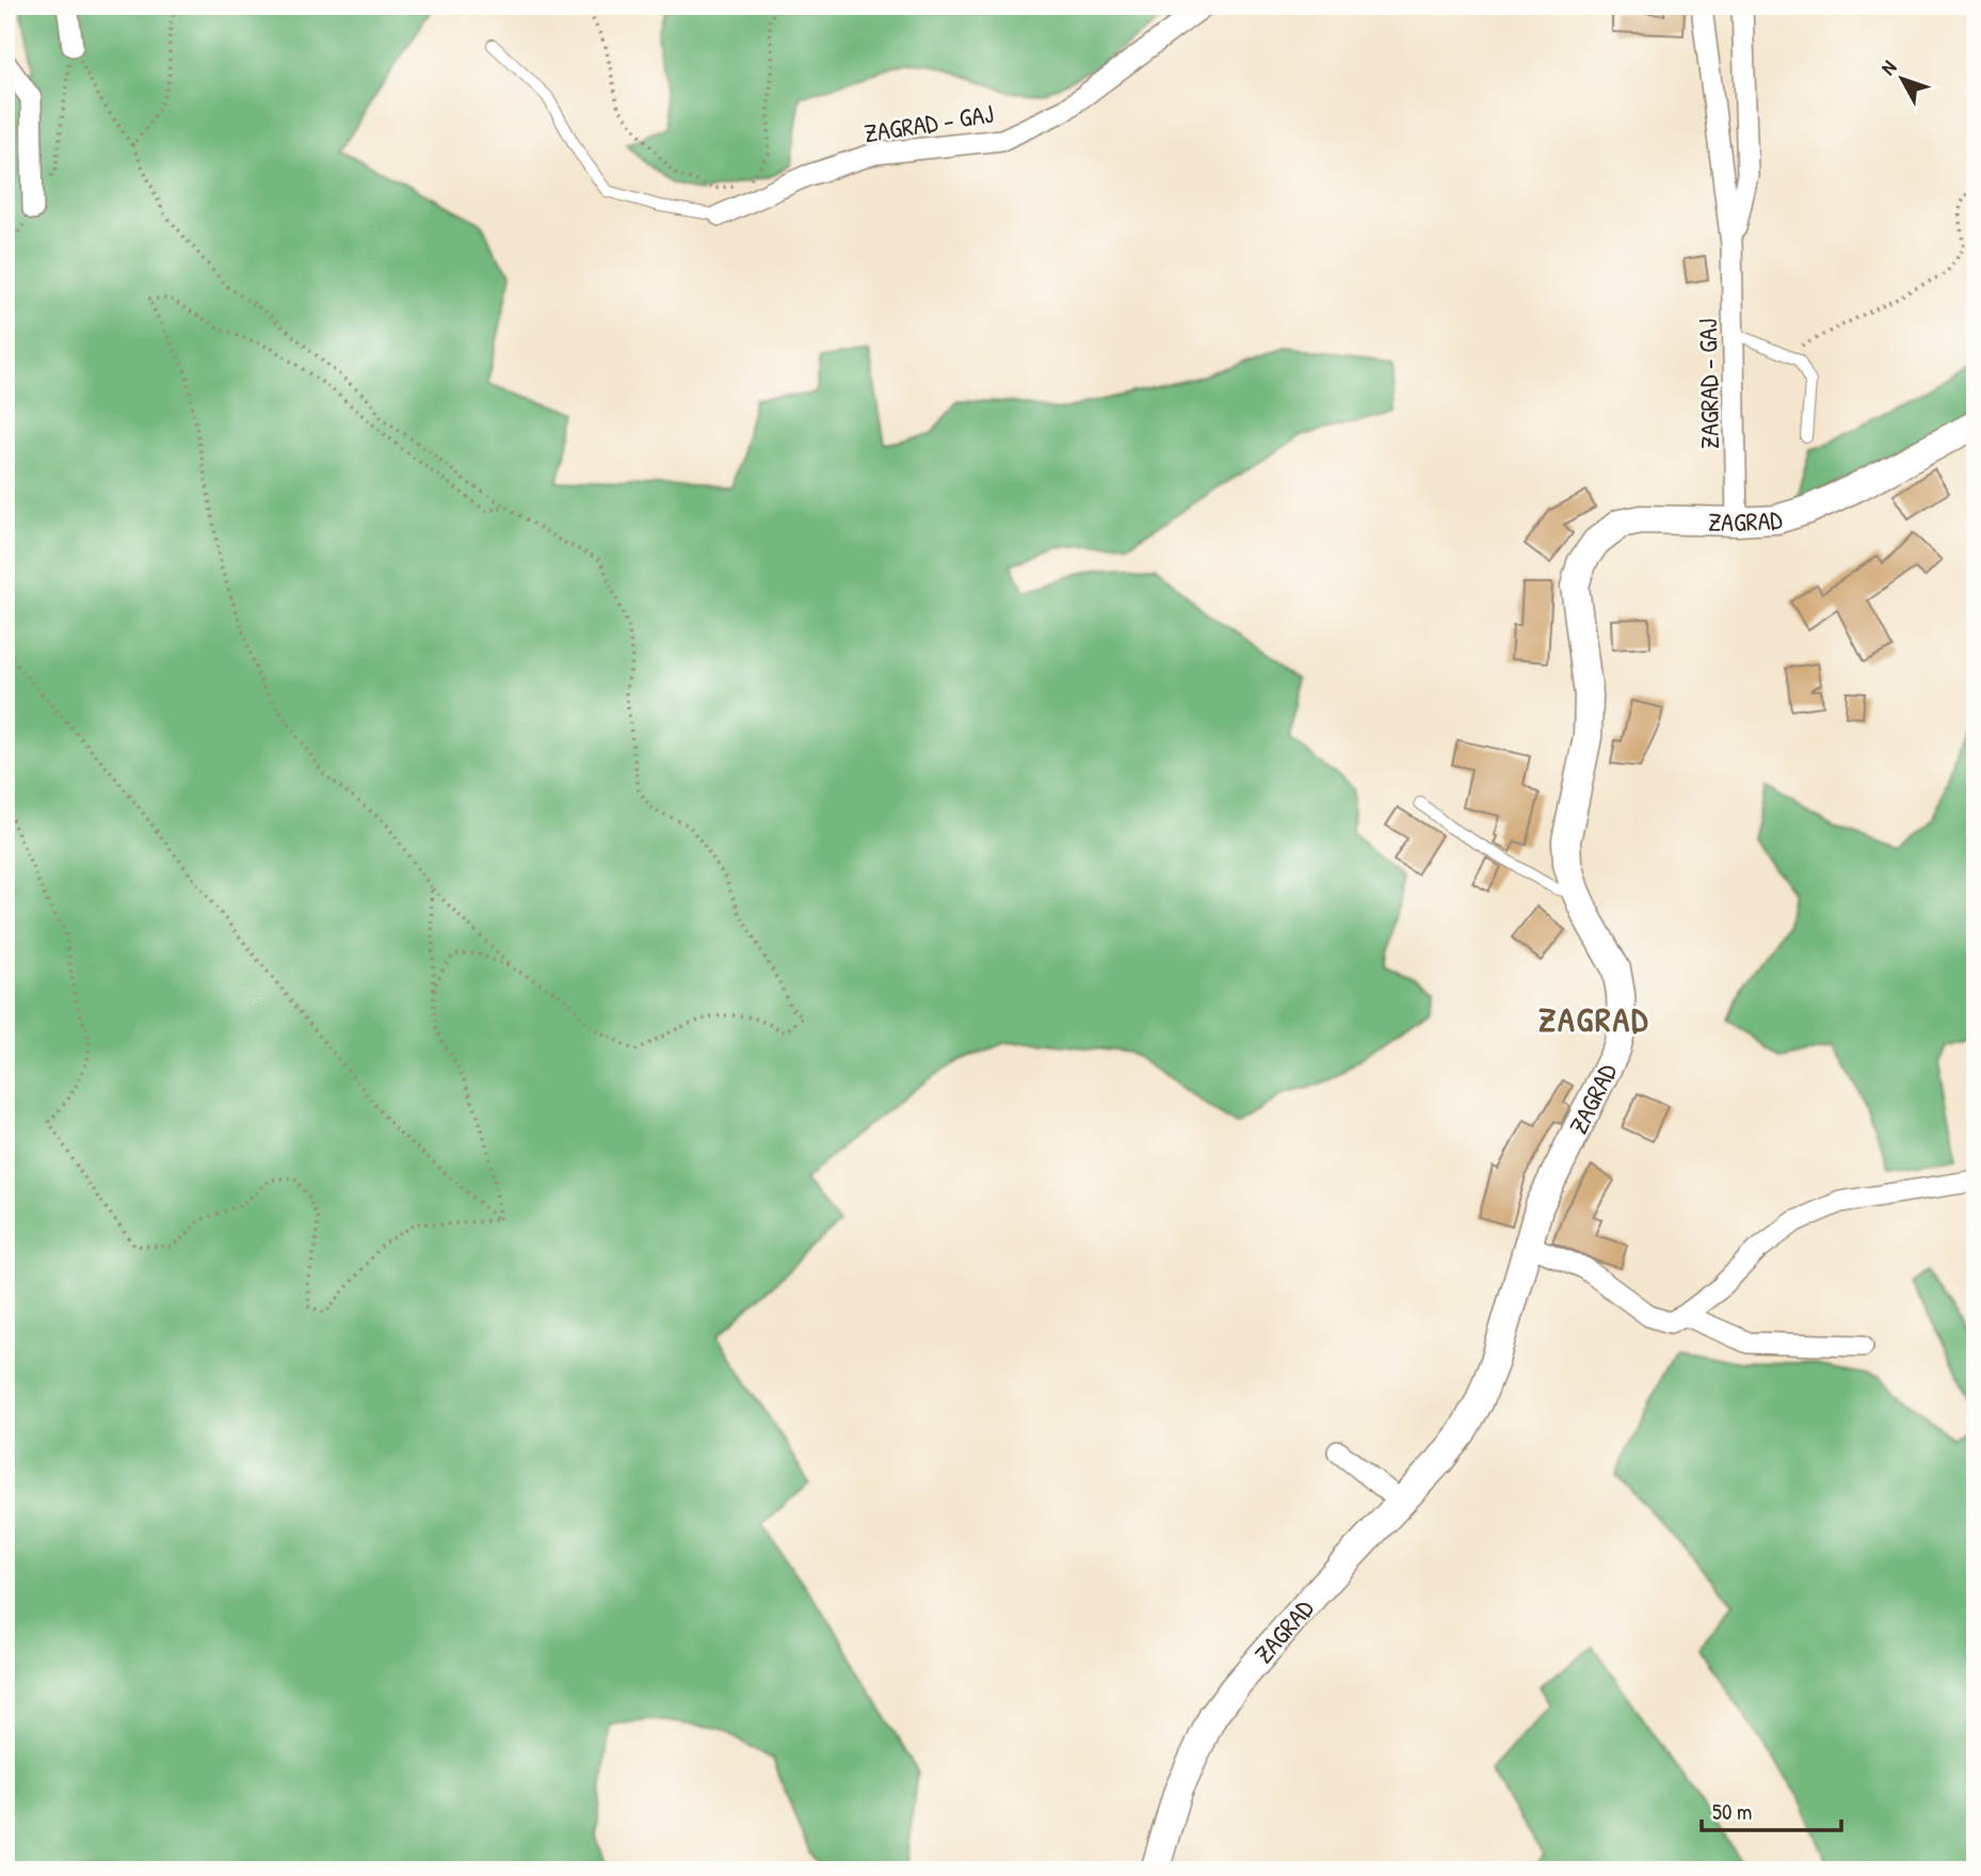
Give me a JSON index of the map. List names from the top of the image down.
{
  "streets": {
    "main road": ["ZAGRAD"],
    "street": ["ZAGRAD - GAJ"]
  },
  "crossings": [
    ["ZAGRAD - GAJ", "ZAGRAD"]
  ],
  "districts": ["ZAGRAD"],
  "scale_bar": "50 m",
  "north": "top left"
}
